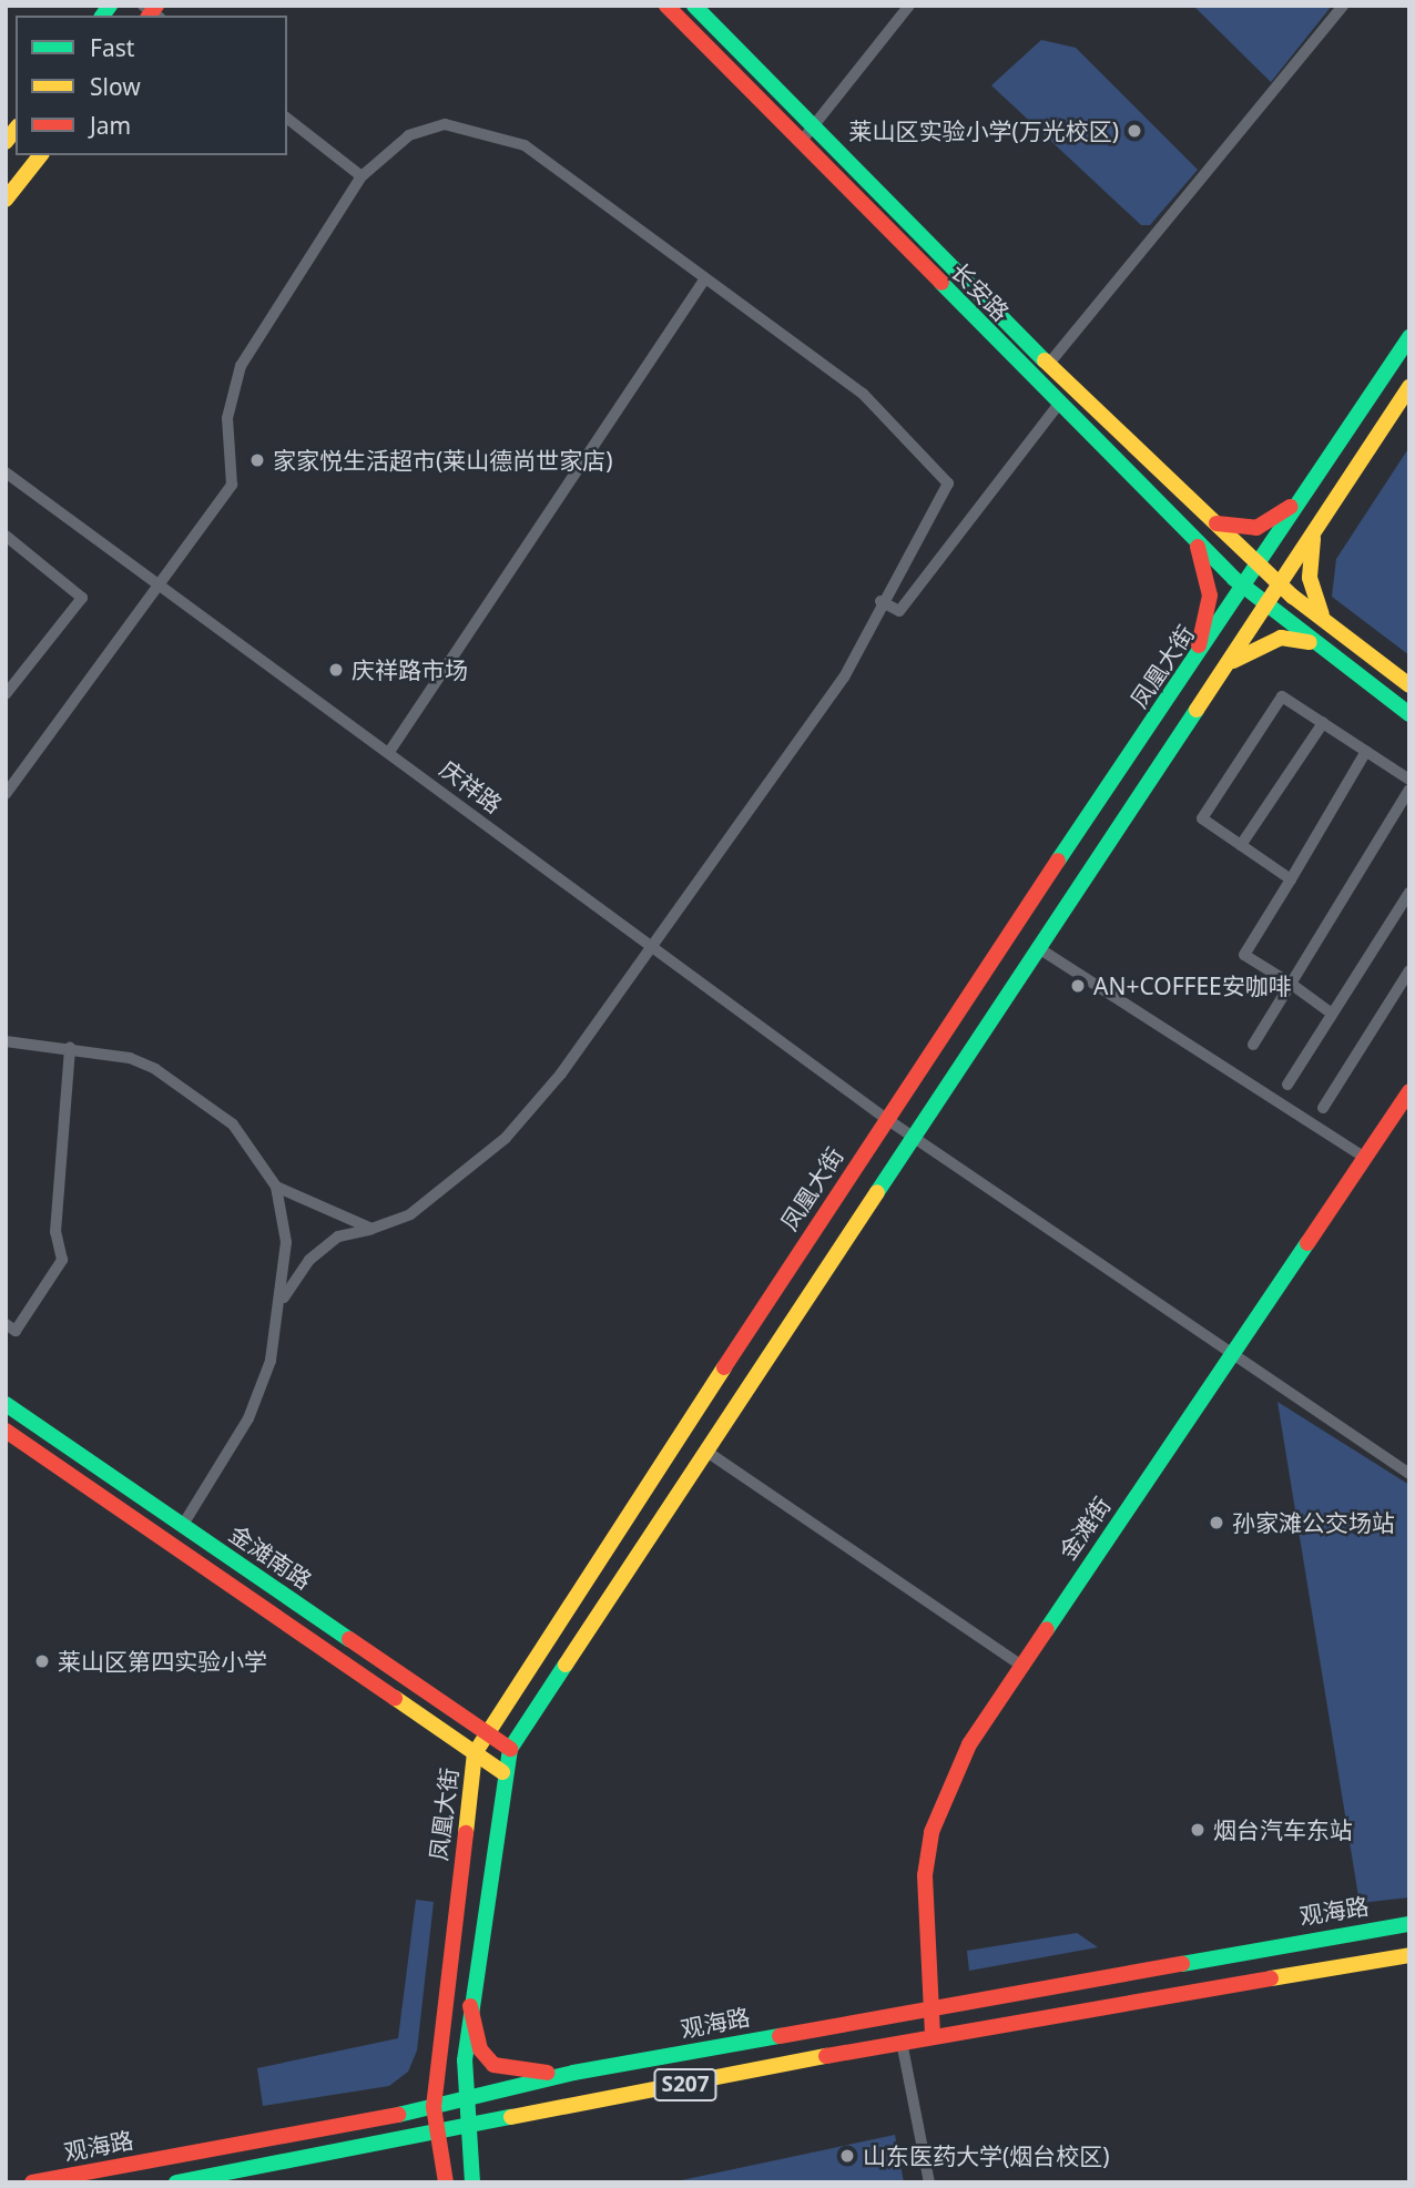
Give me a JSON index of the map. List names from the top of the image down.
{
  "streets": {
    "main road": [
      "长安路",
      "凤凰大街",
      "金滩街",
      "金滩南路",
      "观海路",
      "S207"
    ],
    "street": ["庆祥路"]
  },
  "crossings": [
    ["长安路", "凤凰大街"],
    ["凤凰大街", "庆祥路"],
    ["凤凰大街", "金滩南路"],
    ["凤凰大街", "观海路"],
    ["凤凰大街", "S207"],
    ["庆祥路", "金滩街"],
    ["金滩街", "观海路"],
    ["金滩街", "S207"]
  ],
  "places": [
    "莱山区实验小学(万光校区)",
    "家家悦生活超市(莱山德尚世家店)",
    "庆祥路市场",
    "AN+COFFEE安咖啡",
    "孙家滩公交场站",
    "莱山区第四实验小学",
    "烟台汽车东站",
    "山东医药大学(烟台校区)"
  ],
  "legend": ["Fast", "Slow", "Jam"]
}
